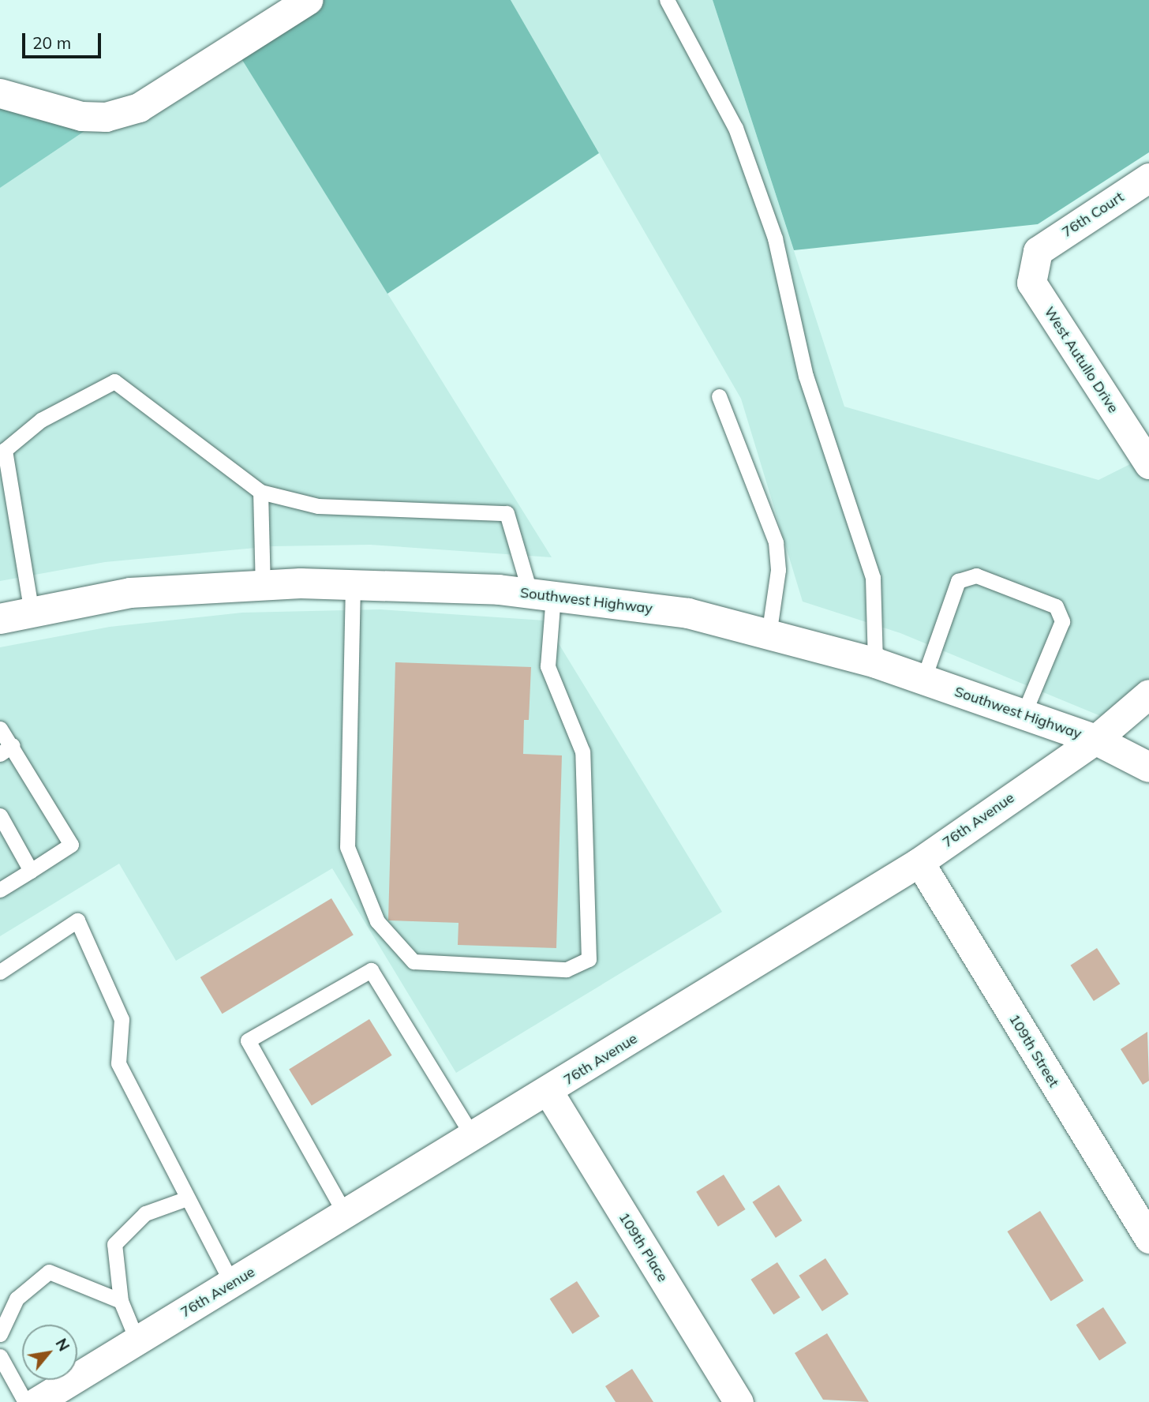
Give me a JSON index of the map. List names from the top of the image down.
{
  "streets": {
    "main road": ["Southwest Highway"],
    "street": [
      "76th Court",
      "West Autullo Drive",
      "76th Avenue",
      "109th Street",
      "109th Place"
    ]
  },
  "crossings": [
    ["76th Court", "West Autullo Drive"],
    ["Southwest Highway", "76th Avenue"],
    ["76th Avenue", "109th Street"],
    ["76th Avenue", "109th Place"]
  ],
  "scale_bar": "20 m",
  "north": "top right"
}
